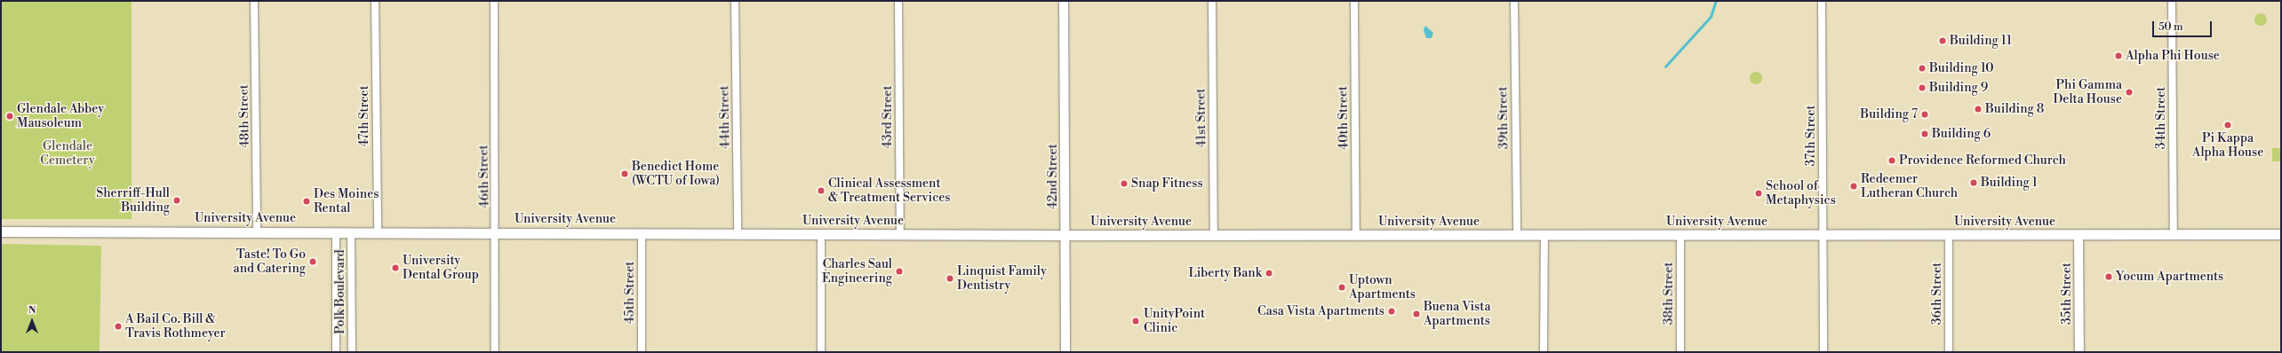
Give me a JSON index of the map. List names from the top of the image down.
{
  "streets": {
    "main road": ["University Avenue"],
    "street": [
      "48th Street",
      "47th Street",
      "44th Street",
      "43rd Street",
      "41st Street",
      "40th Street",
      "39th Street",
      "34th Street",
      "37th Street",
      "46th Street",
      "42nd Street",
      "Polk Boulevard",
      "45th Street",
      "38th Street",
      "36th Street",
      "35th Street"
    ]
  },
  "crossings": [
    ["48th Street", "University Avenue"],
    ["47th Street", "University Avenue"],
    ["44th Street", "University Avenue"],
    ["43rd Street", "University Avenue"],
    ["41st Street", "University Avenue"],
    ["40th Street", "University Avenue"],
    ["39th Street", "University Avenue"],
    ["34th Street", "University Avenue"],
    ["37th Street", "University Avenue"],
    ["46th Street", "University Avenue"],
    ["42nd Street", "University Avenue"],
    ["University Avenue", "Polk Boulevard"],
    ["University Avenue", "45th Street"],
    ["University Avenue", "38th Street"],
    ["University Avenue", "36th Street"],
    ["University Avenue", "35th Street"]
  ],
  "parks": ["Glendale Cemetery"],
  "places": [
    "Building 11",
    "Alpha Phi House",
    "Building 10",
    "Building 9",
    "Phi Gamma Delta House",
    "Building 8",
    "Building 7",
    "Glendale Abbey Mausoleum",
    "Pi Kappa Alpha House",
    "Building 6",
    "Providence Reformed Church",
    "Benedict Home (WCTU of Iowa)",
    "Building 1",
    "Snap Fitness",
    "Redeemer Lutheran Church",
    "Clinical Assessment & Treatment Services",
    "School of Metaphysics",
    "Sherriff-Hull Building",
    "Des Moines Rental",
    "Taste! To Go and Catering",
    "University Dental Group",
    "Charles Saul Engineering",
    "Liberty Bank",
    "Yocum Apartments",
    "Linquist Family Dentistry",
    "Uptown Apartments",
    "Casa Vista Apartments",
    "Buena Vista Apartments",
    "UnityPoint Clinic",
    "A Bail Co. Bill & Travis Rothmeyer"
  ],
  "scale_bar": "50 m",
  "north": "top"
}
